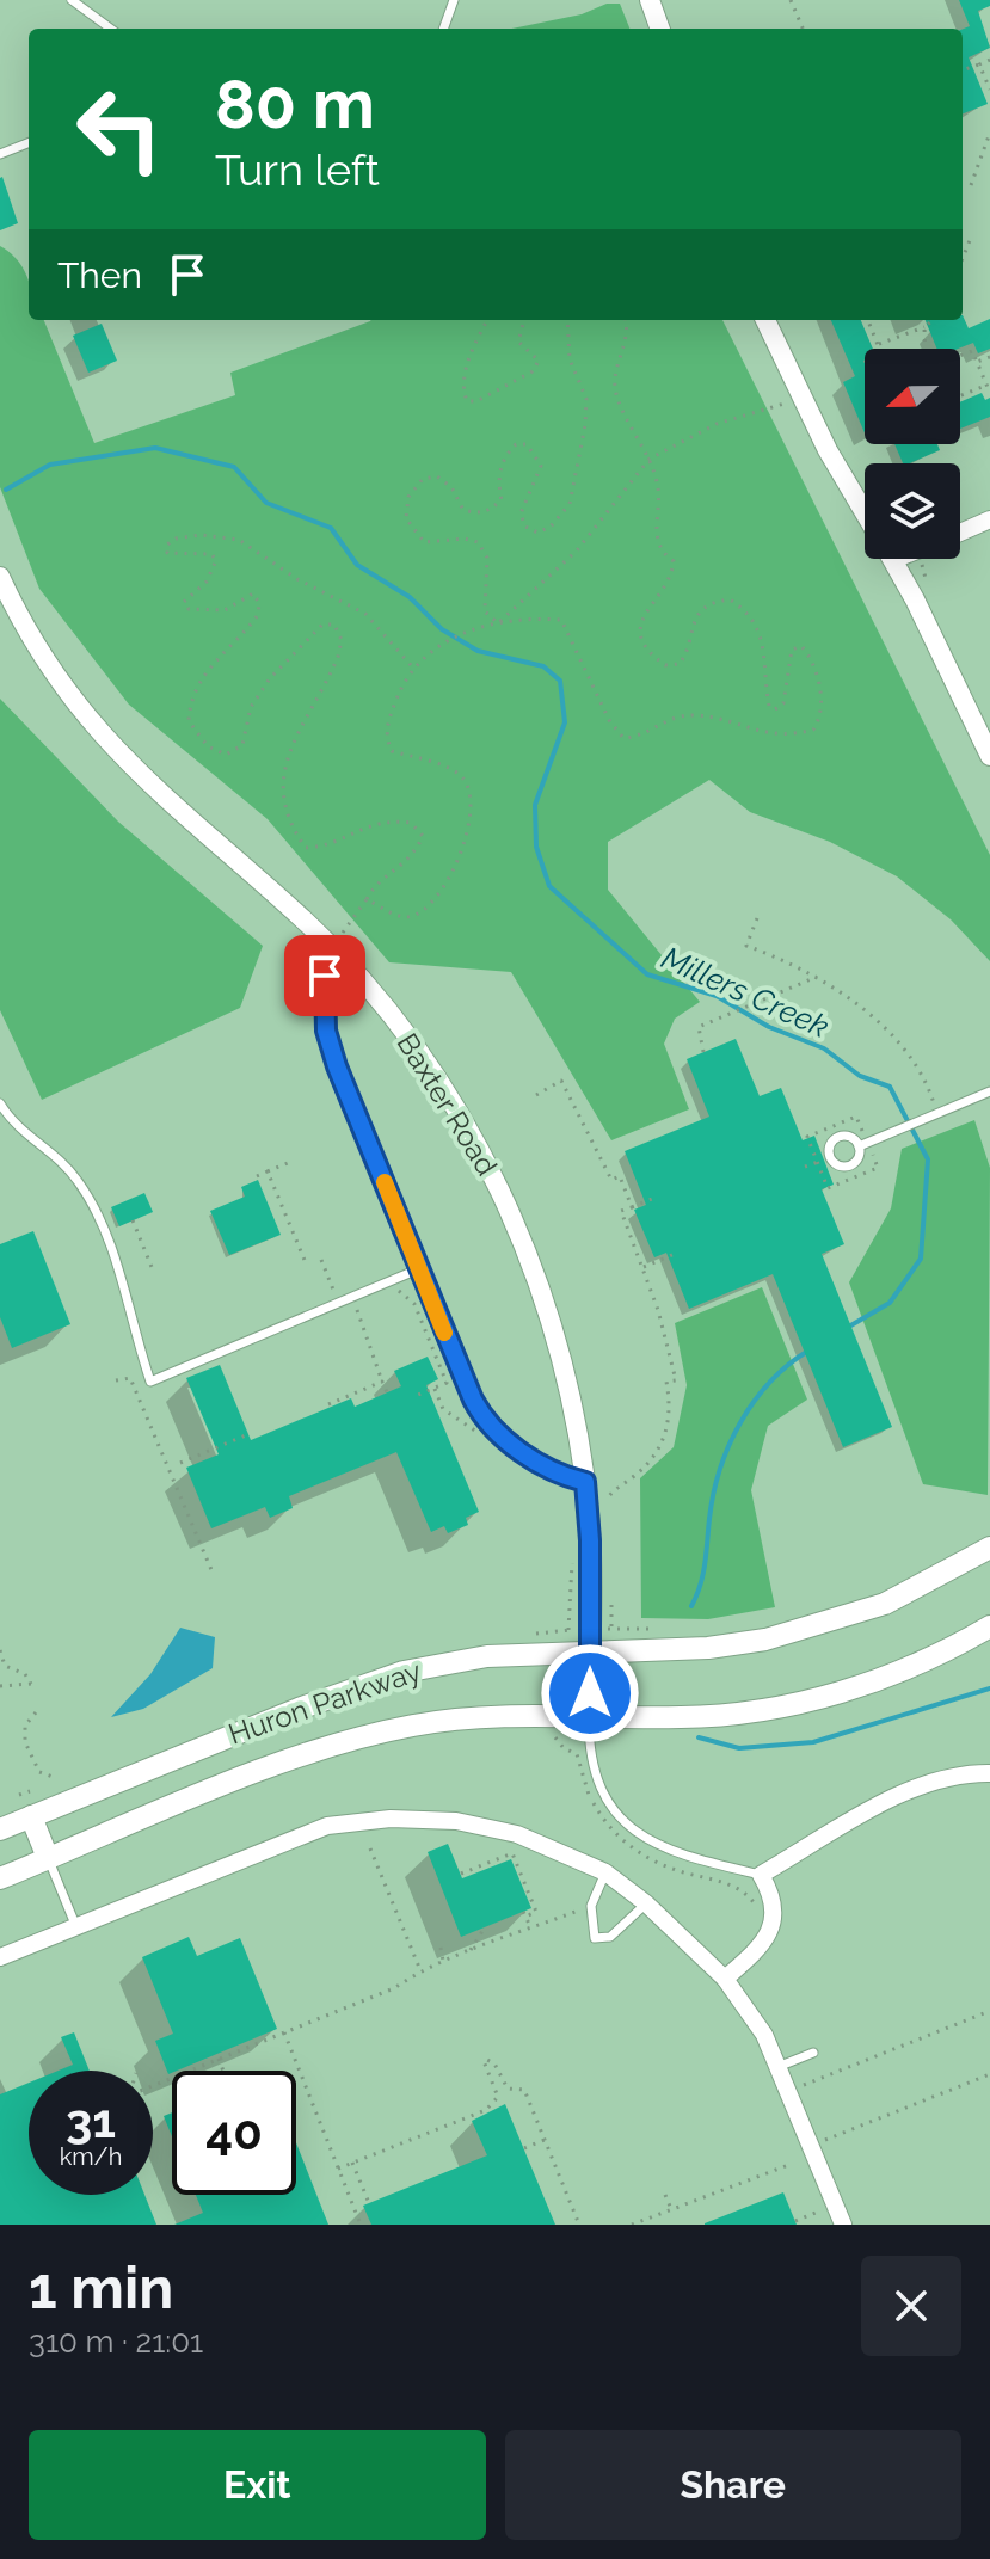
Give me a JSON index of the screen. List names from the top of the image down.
{
  "streets": {
    "main road": ["Huron Parkway"],
    "street": ["Baxter Road"]
  },
  "crossings": [
    ["Baxter Road", "Huron Parkway"]
  ],
  "water": ["Millers Creek"],
  "north": "left",
  "page": {
    "turn": ["80 m", "Turn left"],
    "then": "Then",
    "speed": "31 km/h",
    "limit": "40",
    "heading": ["1 min", "310 m · 21:01"],
    "buttons": ["Exit", "Share"]
  }
}
